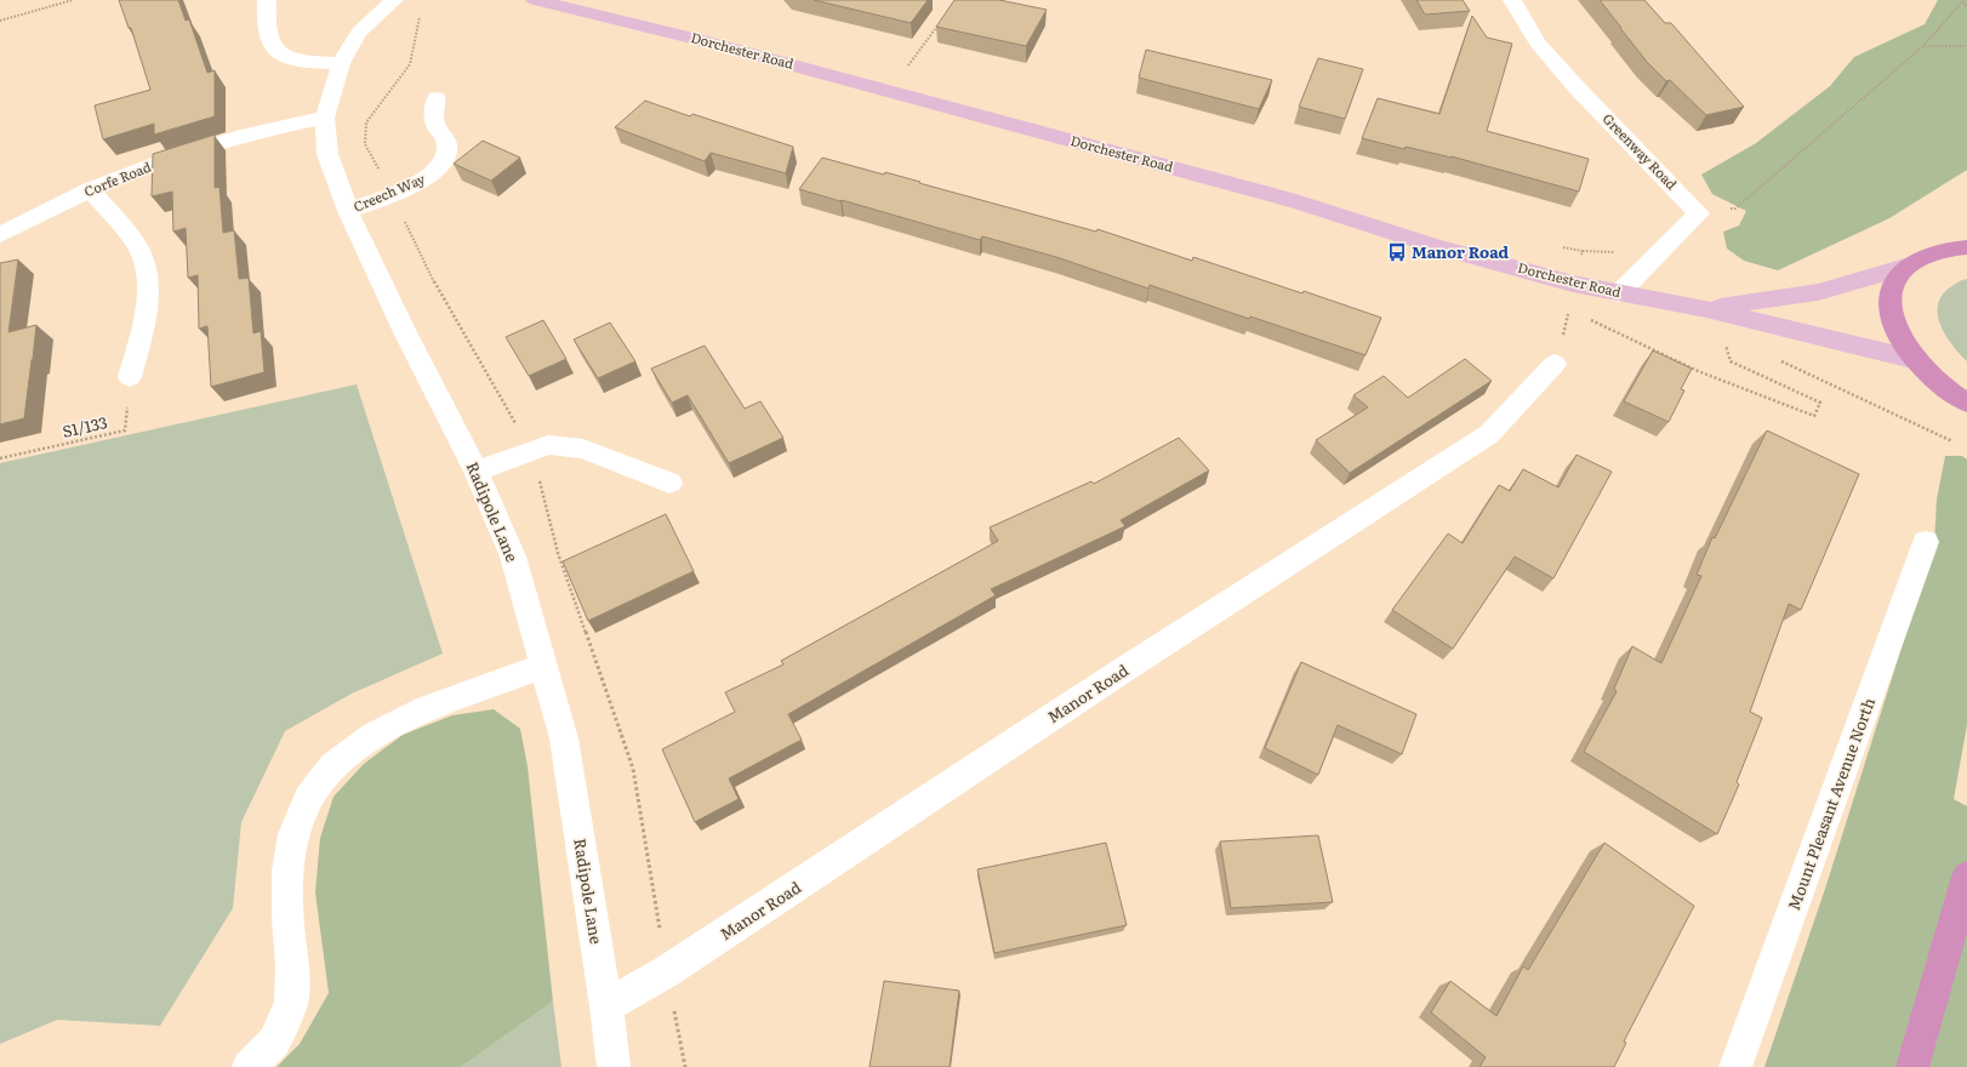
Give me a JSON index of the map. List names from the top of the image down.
{
  "streets": {
    "main road": ["Dorchester Road"],
    "street": [
      "Greenway Road",
      "Corfe Road",
      "Creech Way",
      "Radipole Lane",
      "Manor Road",
      "Mount Pleasant Avenue North"
    ],
    "path": ["S1/133"]
  },
  "crossings": [
    ["Corfe Road", "Radipole Lane"],
    ["Creech Way", "Radipole Lane"],
    ["Radipole Lane", "Manor Road"]
  ],
  "places": {
    "bus stop": ["Manor Road"]
  }
}
